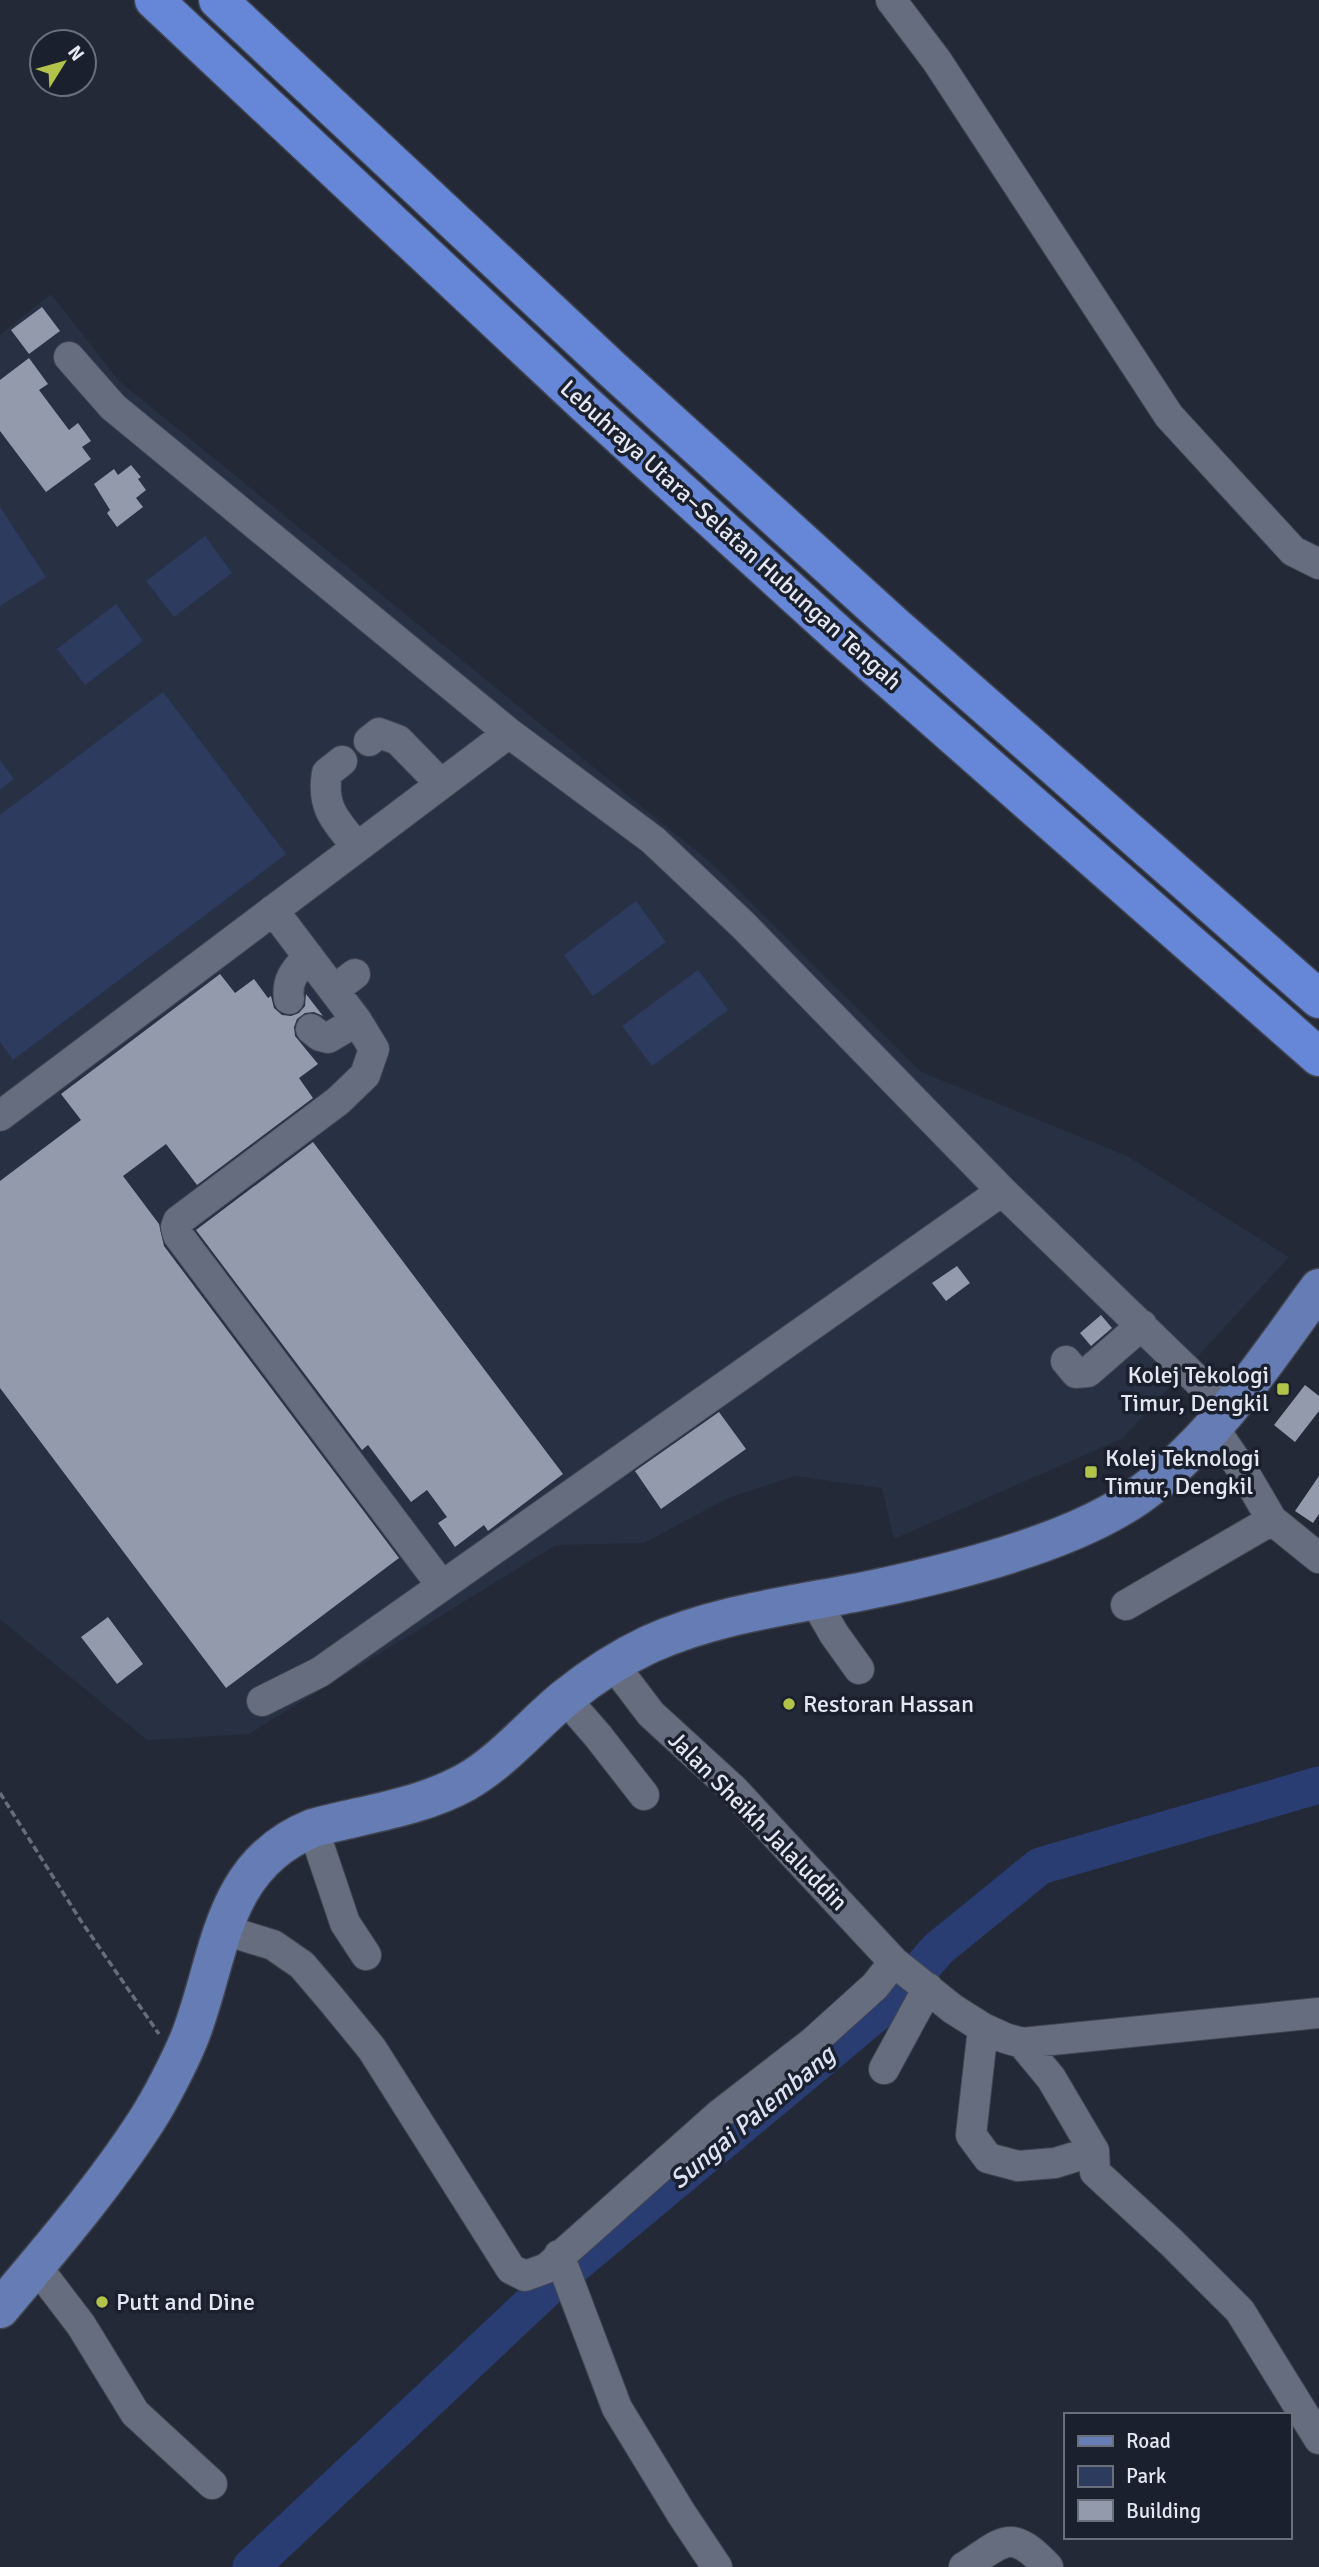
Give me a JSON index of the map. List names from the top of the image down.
{
  "streets": {
    "highway": ["Lebuhraya Utara–Selatan Hubungan Tengah"],
    "street": ["Jalan Sheikh Jalaluddin"]
  },
  "water": ["Sungai Palembang"],
  "places": {
    "transit": ["Kolej Tekologi Timur, Dengkil", "Kolej Teknologi Timur, Dengkil"],
    "other": ["Restoran Hassan", "Putt and Dine"]
  },
  "legend": ["Road", "Park", "Building"],
  "north": "top right"
}
